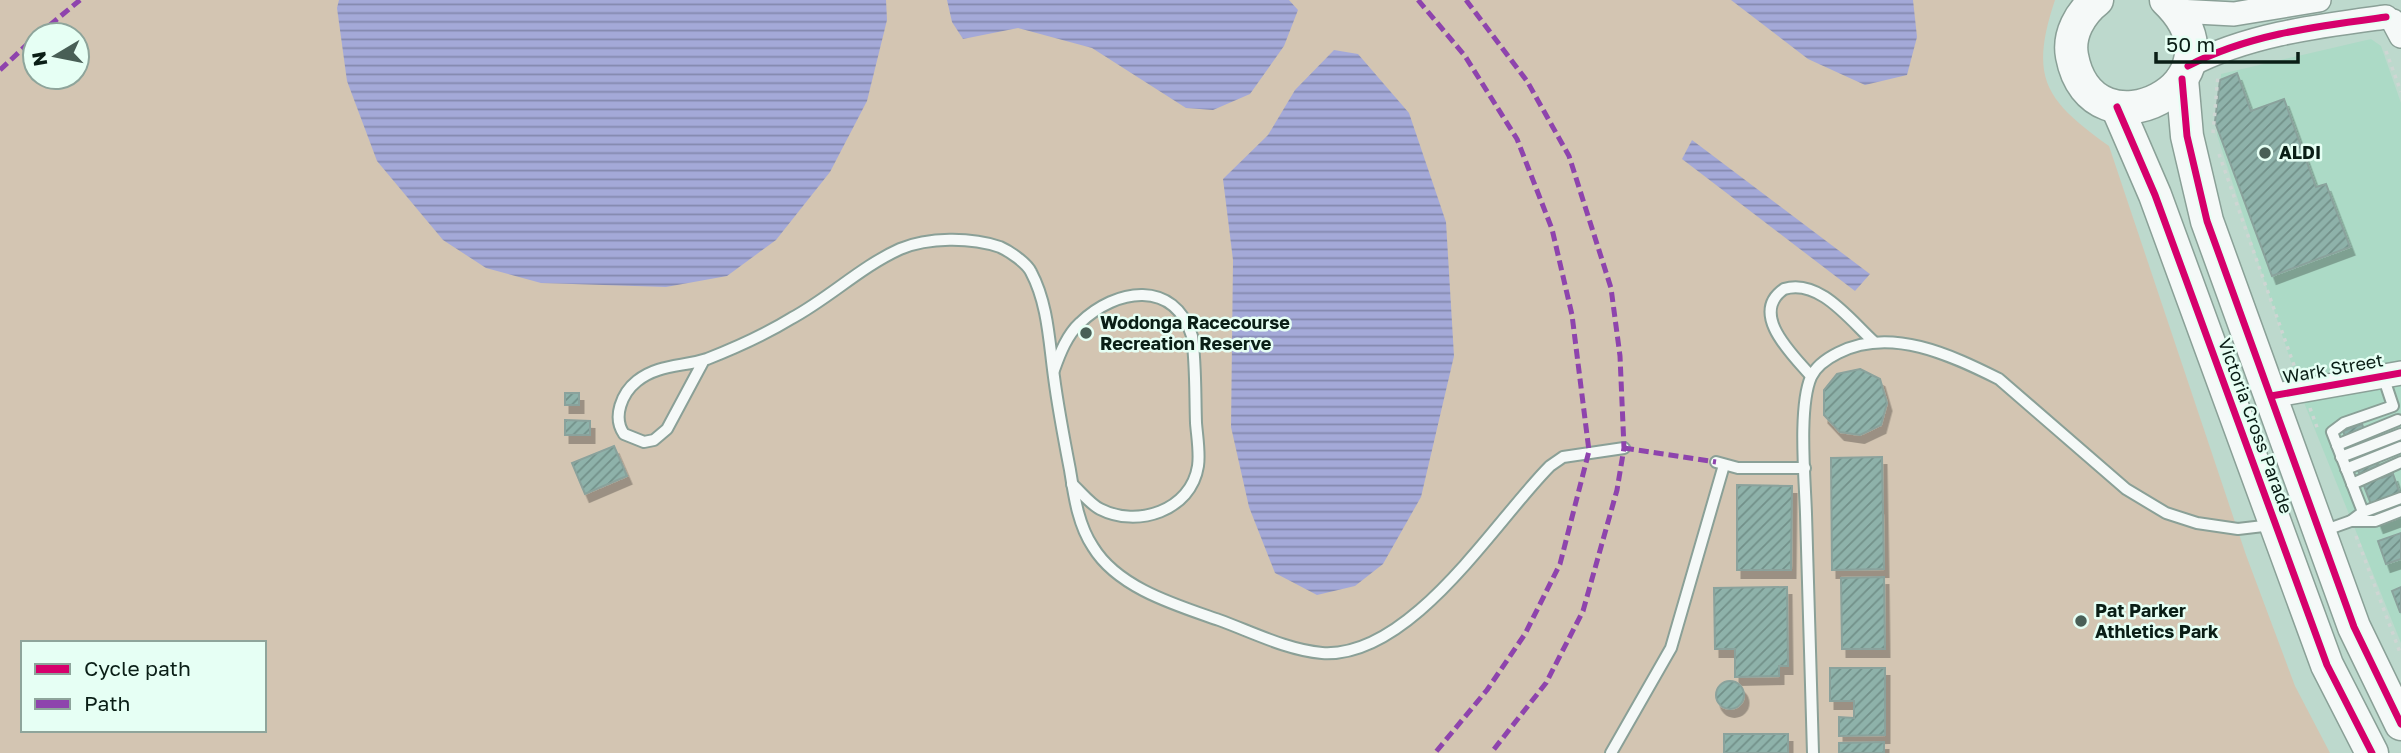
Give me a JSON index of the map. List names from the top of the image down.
{
  "streets": {
    "main road": ["Victoria Cross Parade"],
    "street": ["Wark Street"]
  },
  "crossings": [
    ["Wark Street", "Victoria Cross Parade"]
  ],
  "places": ["ALDI", "Wodonga Racecourse Recreation Reserve", "Pat Parker Athletics Park"],
  "legend": ["Cycle path", "Path"],
  "scale_bar": "50 m",
  "north": "left"
}
